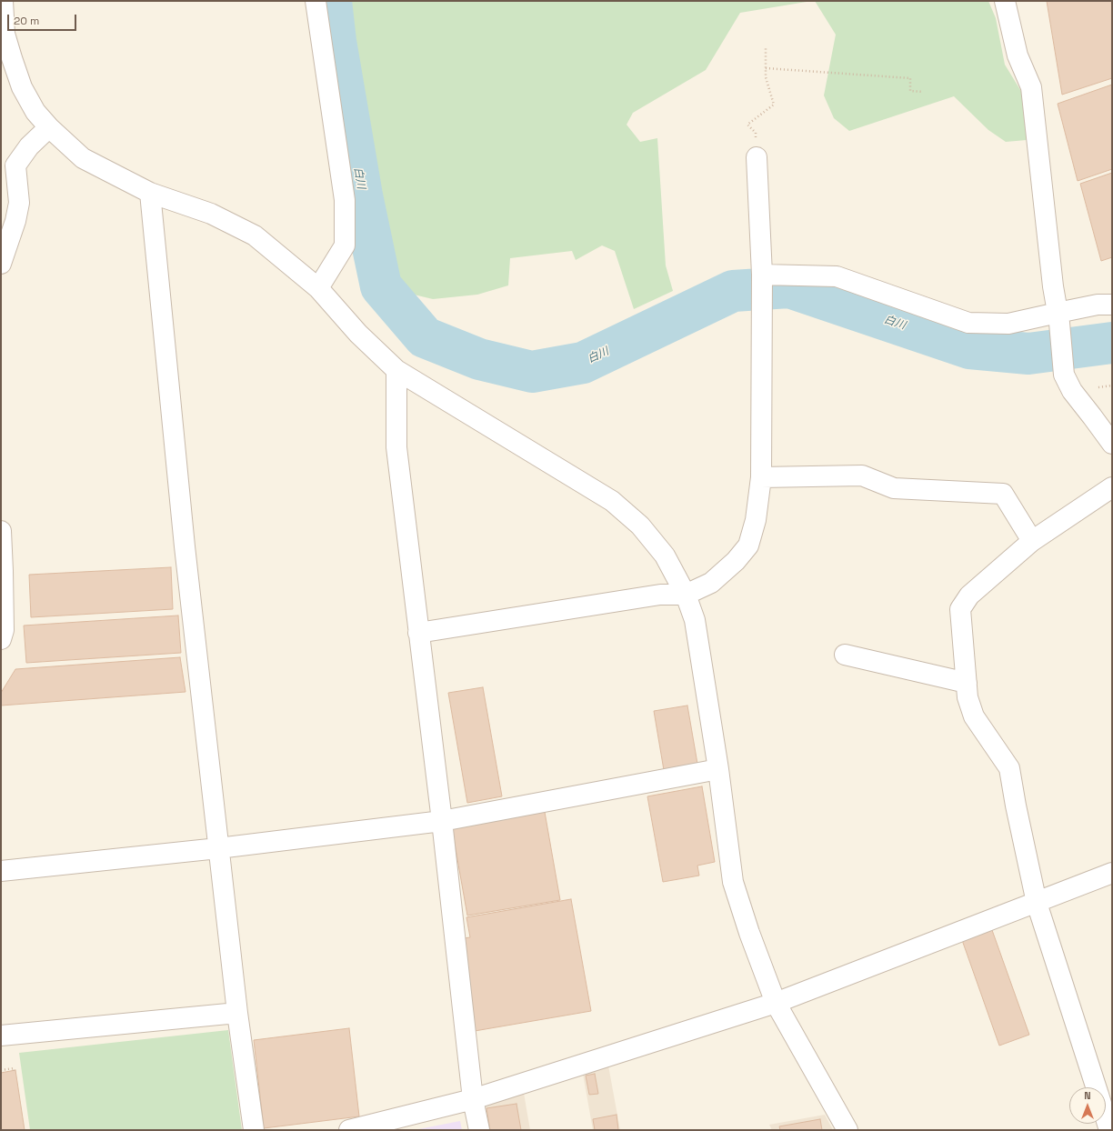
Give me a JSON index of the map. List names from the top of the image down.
{
  "water": ["白川"],
  "scale_bar": "20 m",
  "north": "top"
}
